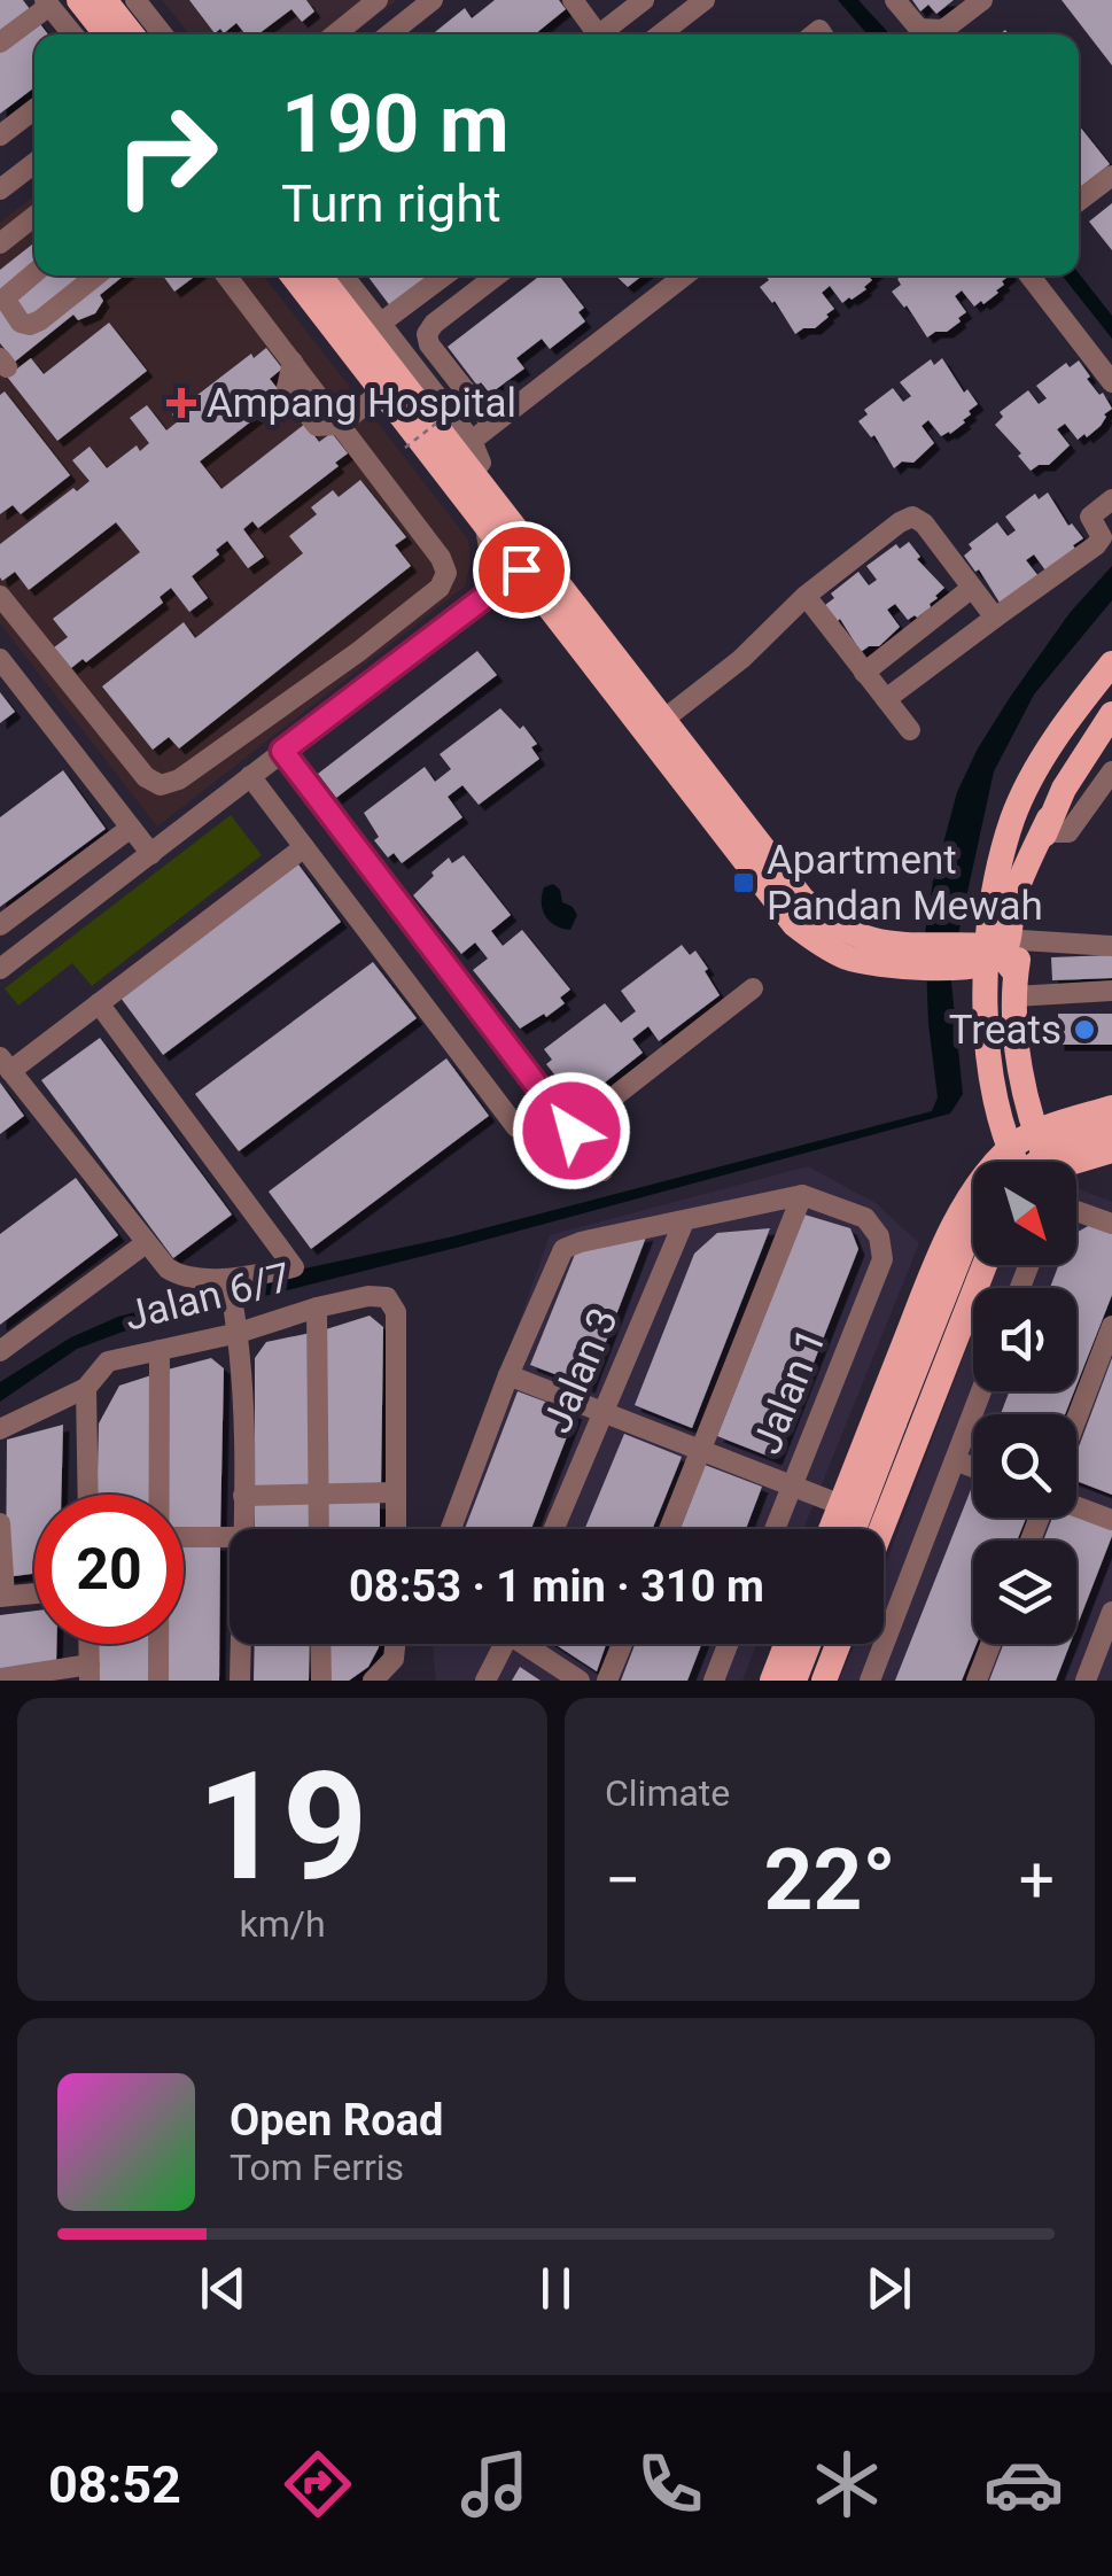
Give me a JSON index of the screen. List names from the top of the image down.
{
  "streets": {
    "street": ["Jalan 6/7", "Jalan 3", "Jalan 1"]
  },
  "places": {
    "health": ["Ampang Hospital"],
    "transit": ["Apartment Pandan Mewah"],
    "other": ["Treats"]
  },
  "north": "bottom right",
  "page": {
    "turn": ["190 m", "Turn right"],
    "limit": "20",
    "trip": "08:53 · 1 min · 310 m",
    "tile": [
      ["19", "km/h"],
      "Climate"
    ],
    "heat": ["−", "22°", "+"],
    "song": ["Open Road", "Tom Ferris"],
    "tabs": "08:52"
  }
}
